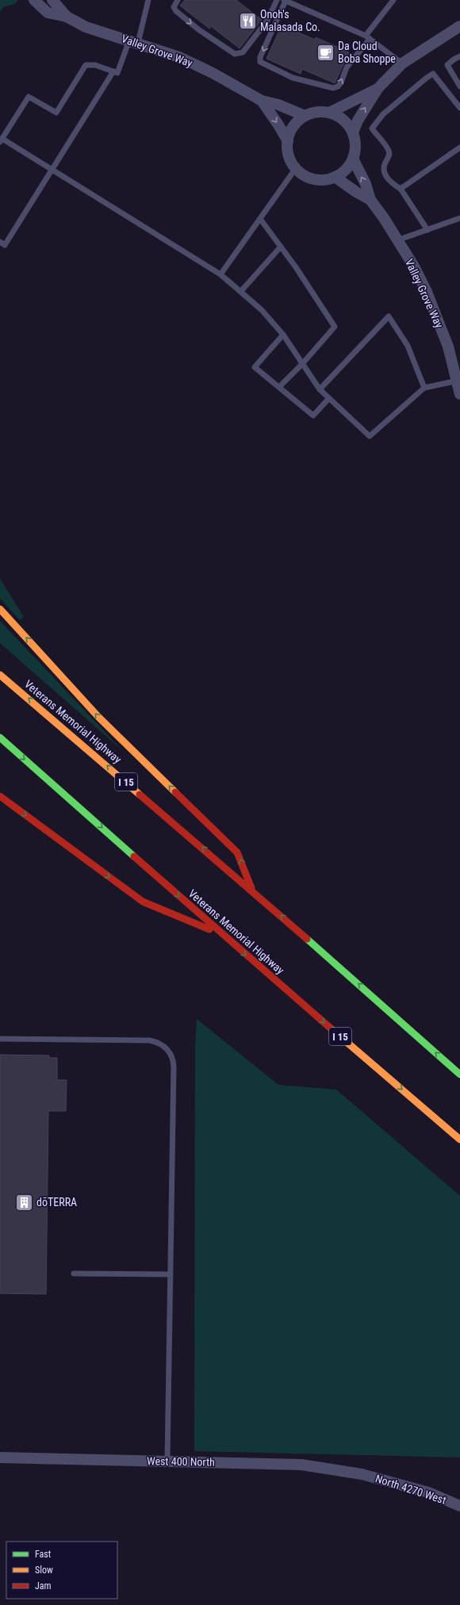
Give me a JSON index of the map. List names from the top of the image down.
{
  "streets": {
    "highway": ["Veterans Memorial Highway", "I 15"],
    "street": ["Valley Grove Way", "West 400 North", "North 4270 West"]
  },
  "crossings": [
    ["West 400 North", "North 4270 West"]
  ],
  "places": {
    "restaurant": ["Onoh's Malasada Co."],
    "cafe": ["Da Cloud Boba Shoppe"],
    "building": ["dōTERRA"]
  },
  "legend": ["Fast", "Slow", "Jam"]
}
